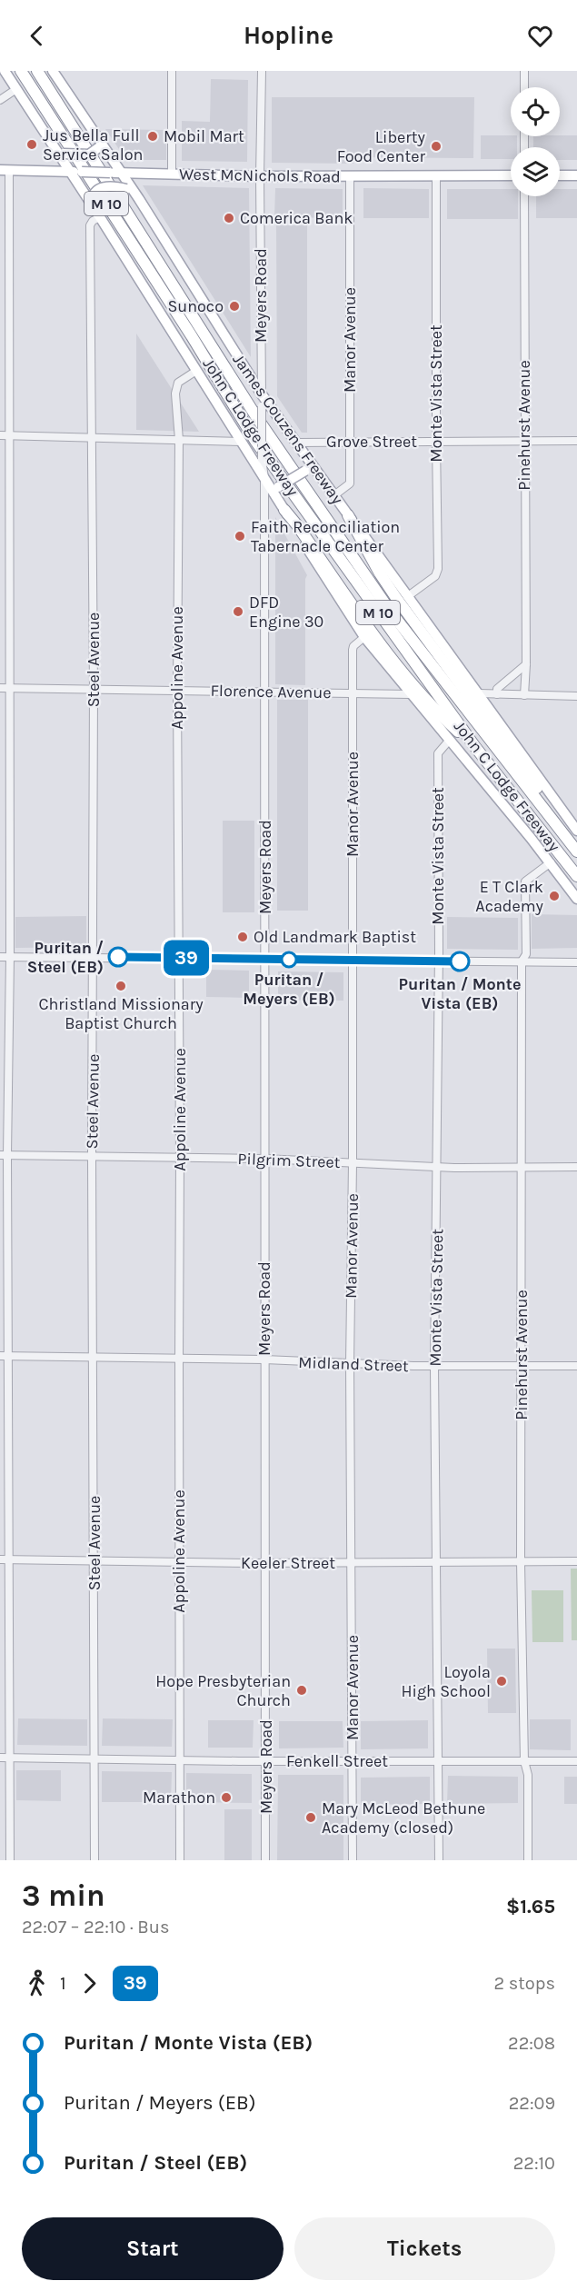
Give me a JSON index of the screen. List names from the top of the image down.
{
  "streets": {
    "highway": ["M 10", "John C Lodge Freeway"],
    "main road": ["West McNichols Road", "James Couzens Freeway"],
    "street": [
      "Meyers Road",
      "Manor Avenue",
      "Monte Vista Street",
      "Pinehurst Avenue",
      "Grove Street",
      "Steel Avenue",
      "Appoline Avenue",
      "Florence Avenue",
      "Pilgrim Street",
      "Midland Street",
      "Keeler Street",
      "Fenkell Street"
    ]
  },
  "crossings": [
    ["West McNichols Road", "Meyers Road"],
    ["West McNichols Road", "Manor Avenue"],
    ["West McNichols Road", "Monte Vista Street"],
    ["West McNichols Road", "James Couzens Freeway"],
    ["Meyers Road", "James Couzens Freeway"],
    ["Meyers Road", "Florence Avenue"],
    ["Meyers Road", "Pilgrim Street"],
    ["Meyers Road", "Midland Street"],
    ["Meyers Road", "Keeler Street"],
    ["Meyers Road", "Fenkell Street"],
    ["Manor Avenue", "James Couzens Freeway"],
    ["Manor Avenue", "Grove Street"],
    ["Manor Avenue", "Florence Avenue"],
    ["Manor Avenue", "Pilgrim Street"],
    ["Manor Avenue", "Midland Street"],
    ["Manor Avenue", "Keeler Street"],
    ["Manor Avenue", "Fenkell Street"],
    ["Monte Vista Street", "James Couzens Freeway"],
    ["Monte Vista Street", "Grove Street"],
    ["Monte Vista Street", "Pilgrim Street"],
    ["Monte Vista Street", "Midland Street"],
    ["Monte Vista Street", "Keeler Street"],
    ["Monte Vista Street", "Fenkell Street"],
    ["Pinehurst Avenue", "Grove Street"],
    ["Pinehurst Avenue", "Pilgrim Street"],
    ["Pinehurst Avenue", "Midland Street"],
    ["Pinehurst Avenue", "Keeler Street"],
    ["Pinehurst Avenue", "Fenkell Street"],
    ["James Couzens Freeway", "Grove Street"],
    ["Steel Avenue", "Florence Avenue"],
    ["Steel Avenue", "Pilgrim Street"],
    ["Steel Avenue", "Midland Street"],
    ["Steel Avenue", "Keeler Street"],
    ["Steel Avenue", "Fenkell Street"],
    ["Appoline Avenue", "Florence Avenue"],
    ["Appoline Avenue", "Pilgrim Street"],
    ["Appoline Avenue", "Midland Street"],
    ["Appoline Avenue", "Keeler Street"],
    ["Appoline Avenue", "Fenkell Street"]
  ],
  "places": [
    "Mobil Mart",
    "Jus Bella Full Service Salon",
    "Liberty Food Center",
    "Comerica Bank",
    "Sunoco",
    "Faith Reconciliation Tabernacle Center",
    "DFD Engine 30",
    "E T Clark Academy",
    "Old Landmark Baptist",
    "Puritan / Steel (EB)",
    "Puritan / Meyers (EB)",
    "Puritan / Monte Vista (EB)",
    "Christland Missionary Baptist Church",
    "Loyola High School",
    "Hope Presbyterian Church",
    "Marathon",
    "Mary McLeod Bethune Academy (closed)"
  ],
  "lines": ["bus line 39"],
  "page": {
    "header": "Hopline",
    "on_map": "39",
    "heading": ["3 min", "22:07 – 22:10 · Bus", "$1.65"],
    "legs": ["1", "39", "2 stops"],
    "list": [
      {
        "name": "Puritan / Monte Vista (EB)",
        "value": "22:08"
      },
      {
        "name": "Puritan / Meyers (EB)",
        "value": "22:09"
      },
      {
        "name": "Puritan / Steel (EB)",
        "value": "22:10"
      }
    ],
    "buttons": ["Start", "Tickets"]
  }
}
